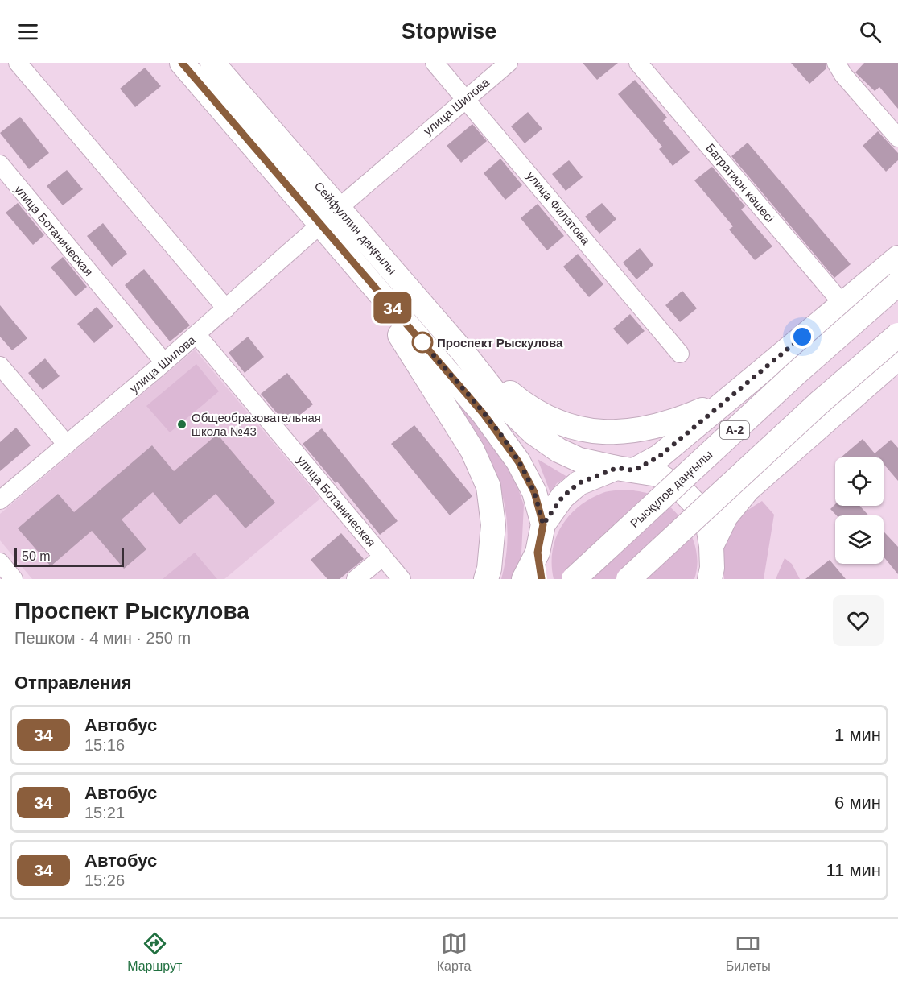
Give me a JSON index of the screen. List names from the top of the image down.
{
  "streets": {
    "main road": ["Сейфуллин даңғылы", "A-2", "Рысқұлов даңғылы"],
    "street": [
      "улица Шилова",
      "Багратион көшесі",
      "улица Филатова",
      "улица Ботаническая"
    ]
  },
  "crossings": [
    ["улица Шилова", "улица Филатова"],
    ["улица Шилова", "Сейфуллин даңғылы"],
    ["улица Шилова", "улица Ботаническая"]
  ],
  "places": ["Проспект Рыскулова", "Общеобразовательная школа №43"],
  "lines": ["bus line 34"],
  "scale_bar": "50 m",
  "page": {
    "header": "Stopwise",
    "on_map": "34",
    "scale": "50 m",
    "heading": [
      ["Проспект Рыскулова", "Пешком · 4 мин · 250 m"],
      "Отправления"
    ],
    "list": [
      {
        "mark": "34",
        "name": "Автобус",
        "note": "15:16",
        "value": "1 мин"
      },
      {
        "mark": "34",
        "name": "Автобус",
        "note": "15:21",
        "value": "6 мин"
      },
      {
        "mark": "34",
        "name": "Автобус",
        "note": "15:26",
        "value": "11 мин"
      }
    ],
    "tabs": ["Маршрут", "Карта", "Билеты"]
  }
}
